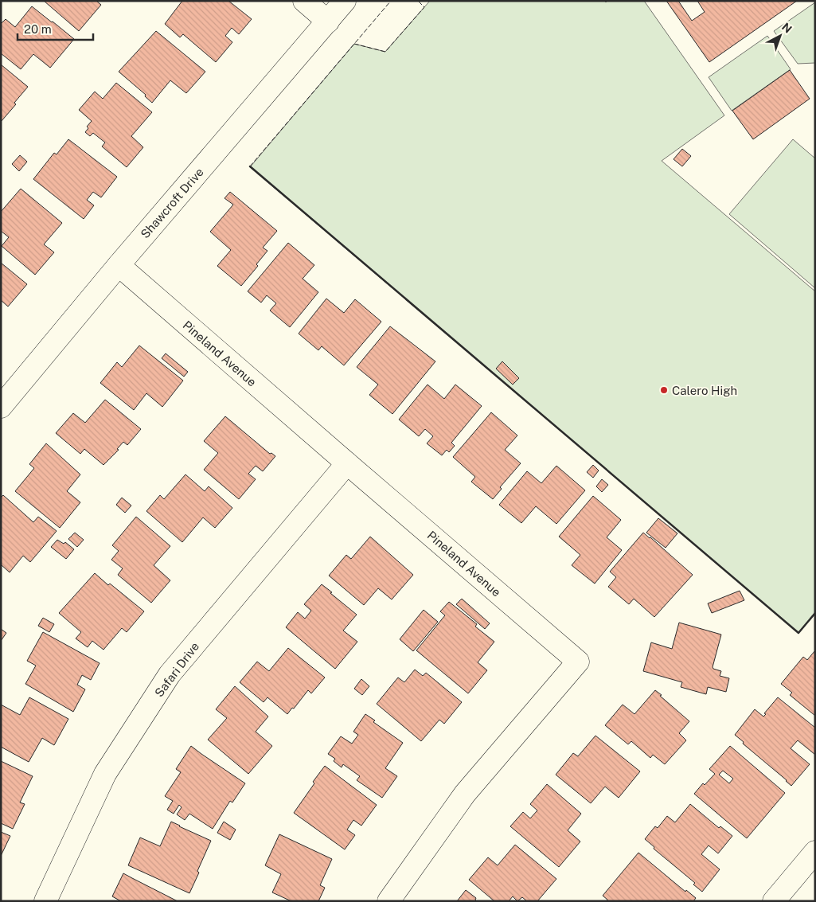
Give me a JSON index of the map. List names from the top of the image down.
{
  "streets": {
    "street": ["Shawcroft Drive", "Pineland Avenue", "Safari Drive"]
  },
  "crossings": [
    ["Shawcroft Drive", "Pineland Avenue"],
    ["Pineland Avenue", "Safari Drive"]
  ],
  "places": ["Calero High"],
  "scale_bar": "20 m",
  "north": "top right"
}
